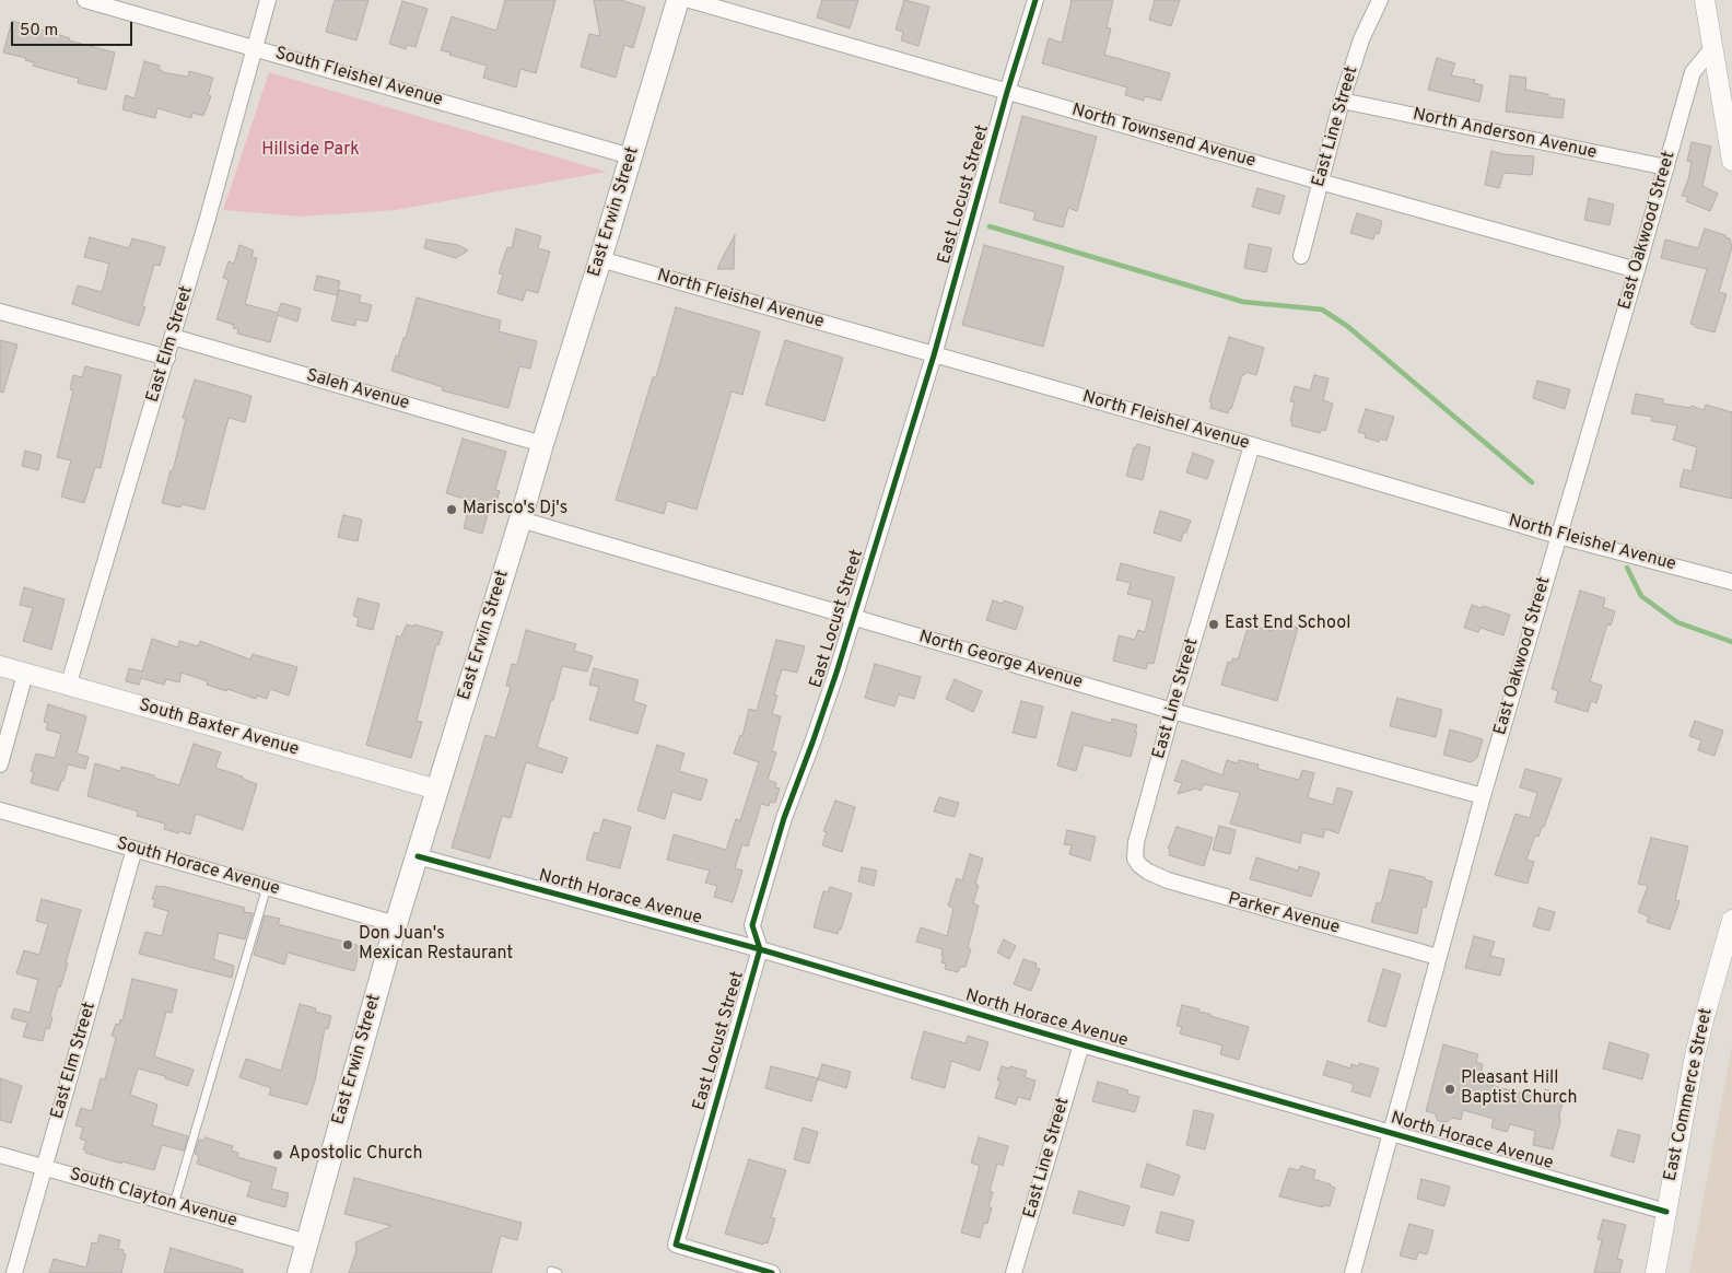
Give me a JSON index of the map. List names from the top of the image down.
{
  "streets": {
    "main road": ["East Erwin Street"],
    "street": [
      "South Fleishel Avenue",
      "East Line Street",
      "North Anderson Avenue",
      "North Townsend Avenue",
      "East Locust Street",
      "East Oakwood Street",
      "North Fleishel Avenue",
      "East Elm Street",
      "Saleh Avenue",
      "North George Avenue",
      "South Baxter Avenue",
      "South Horace Avenue",
      "North Horace Avenue",
      "Parker Avenue",
      "East Commerce Street",
      "South Clayton Avenue"
    ]
  },
  "crossings": [
    ["South Fleishel Avenue", "East Erwin Street"],
    ["South Fleishel Avenue", "East Elm Street"],
    ["East Line Street", "North Anderson Avenue"],
    ["East Line Street", "North Townsend Avenue"],
    ["East Line Street", "North Fleishel Avenue"],
    ["East Line Street", "North George Avenue"],
    ["East Line Street", "North Horace Avenue"],
    ["East Line Street", "Parker Avenue"],
    ["North Anderson Avenue", "East Oakwood Street"],
    ["North Townsend Avenue", "East Locust Street"],
    ["North Townsend Avenue", "East Oakwood Street"],
    ["East Locust Street", "North Fleishel Avenue"],
    ["East Locust Street", "North George Avenue"],
    ["East Locust Street", "North Horace Avenue"],
    ["East Erwin Street", "North Fleishel Avenue"],
    ["East Erwin Street", "Saleh Avenue"],
    ["East Erwin Street", "North George Avenue"],
    ["East Erwin Street", "South Baxter Avenue"],
    ["East Erwin Street", "South Horace Avenue"],
    ["East Erwin Street", "North Horace Avenue"],
    ["East Erwin Street", "South Clayton Avenue"],
    ["East Oakwood Street", "North Fleishel Avenue"],
    ["East Oakwood Street", "North George Avenue"],
    ["East Oakwood Street", "North Horace Avenue"],
    ["East Oakwood Street", "Parker Avenue"],
    ["East Elm Street", "Saleh Avenue"],
    ["East Elm Street", "South Baxter Avenue"],
    ["East Elm Street", "South Horace Avenue"],
    ["East Elm Street", "South Clayton Avenue"],
    ["North Horace Avenue", "East Commerce Street"]
  ],
  "parks": ["Hillside Park"],
  "places": [
    "Marisco's Dj's",
    "East End School",
    "Don Juan's Mexican Restaurant",
    "Pleasant Hill Baptist Church",
    "Apostolic Church"
  ],
  "scale_bar": "50 m"
}
